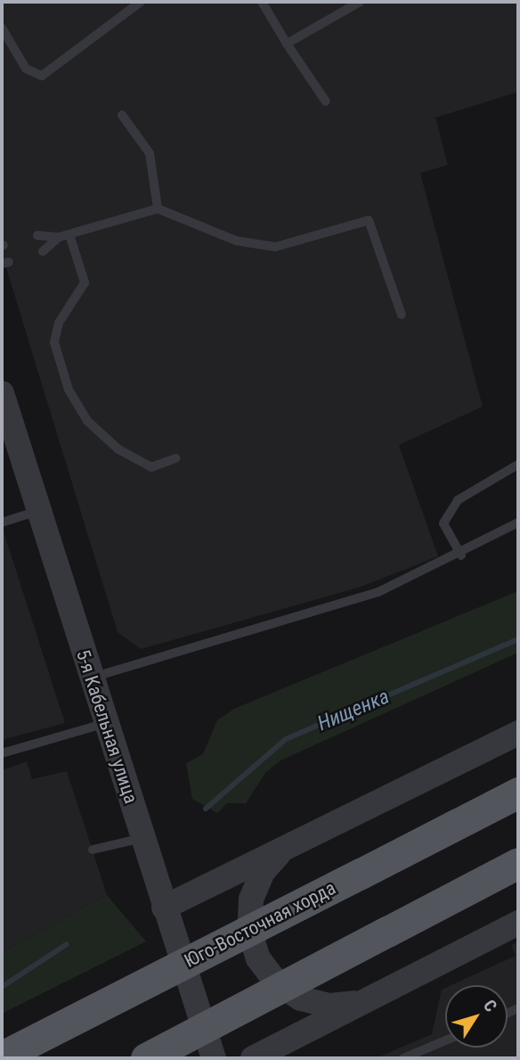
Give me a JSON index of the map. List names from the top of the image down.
{
  "streets": {
    "main road": ["Юго-Восточная хорда"],
    "street": ["5-я Кабельная улица"]
  },
  "water": ["Нищенка"],
  "north": "top right"
}
